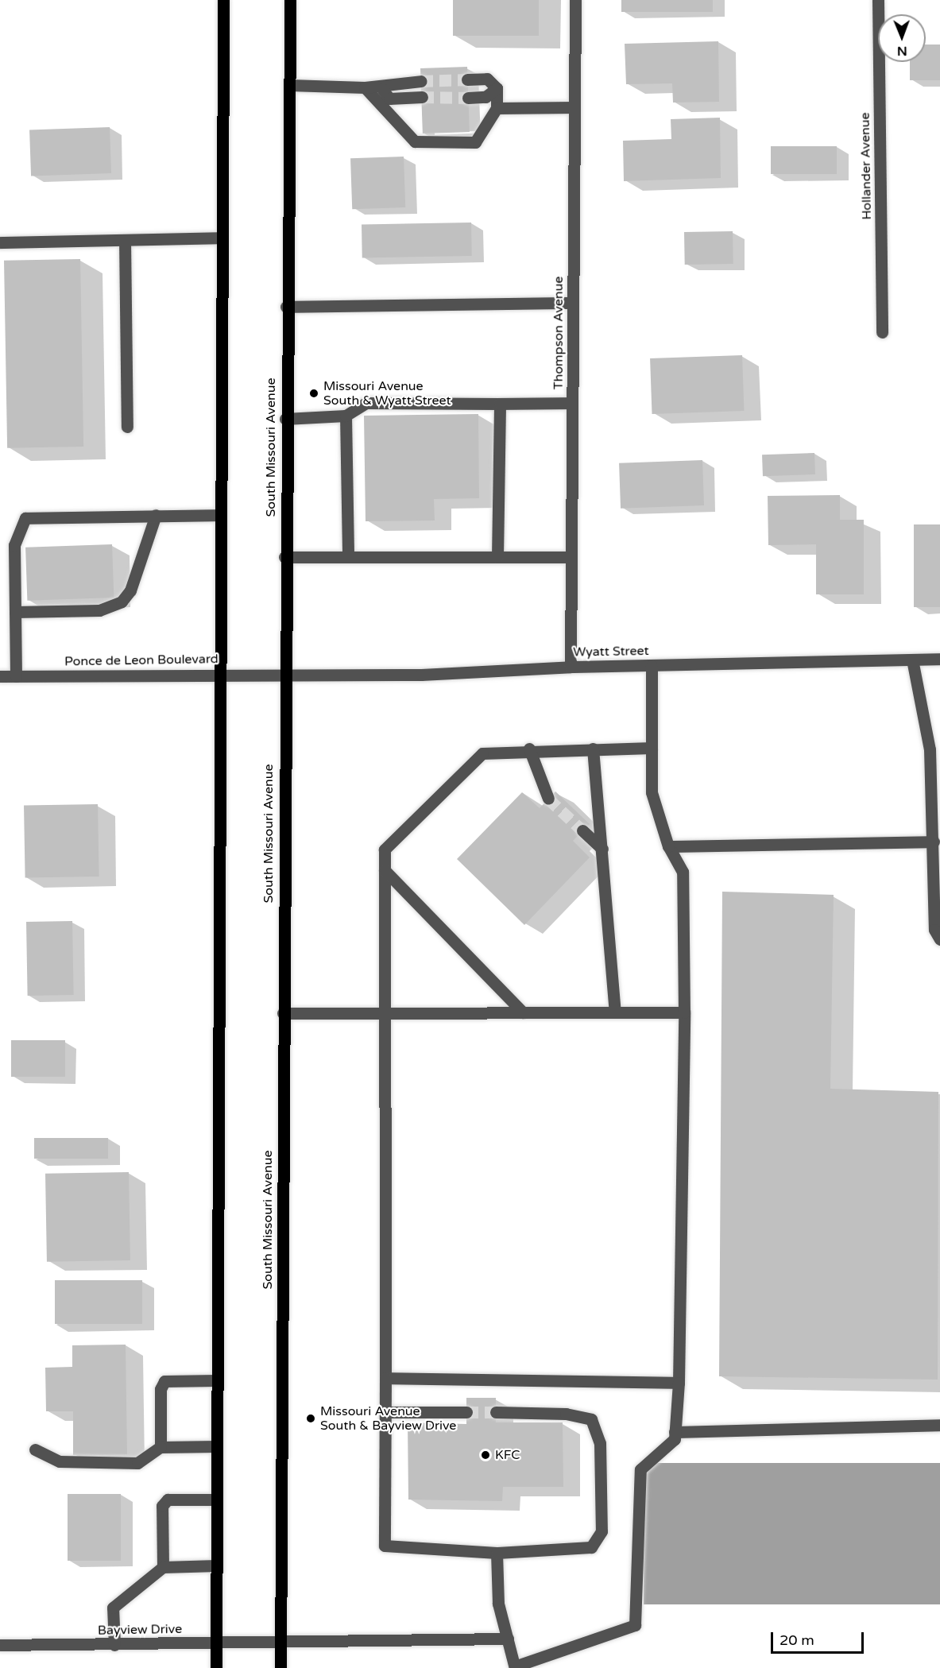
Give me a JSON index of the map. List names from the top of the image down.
{
  "streets": {
    "main road": ["South Missouri Avenue"],
    "street": [
      "Hollander Avenue",
      "Thompson Avenue",
      "Wyatt Street",
      "Ponce de Leon Boulevard",
      "Bayview Drive"
    ]
  },
  "crossings": [
    ["Thompson Avenue", "Wyatt Street"],
    ["South Missouri Avenue", "Wyatt Street"],
    ["South Missouri Avenue", "Ponce de Leon Boulevard"],
    ["South Missouri Avenue", "Bayview Drive"],
    ["Wyatt Street", "Ponce de Leon Boulevard"]
  ],
  "places": ["Missouri Avenue South & Wyatt Street", "Missouri Avenue South & Bayview Drive", "KFC"],
  "scale_bar": "20 m",
  "north": "bottom"
}
